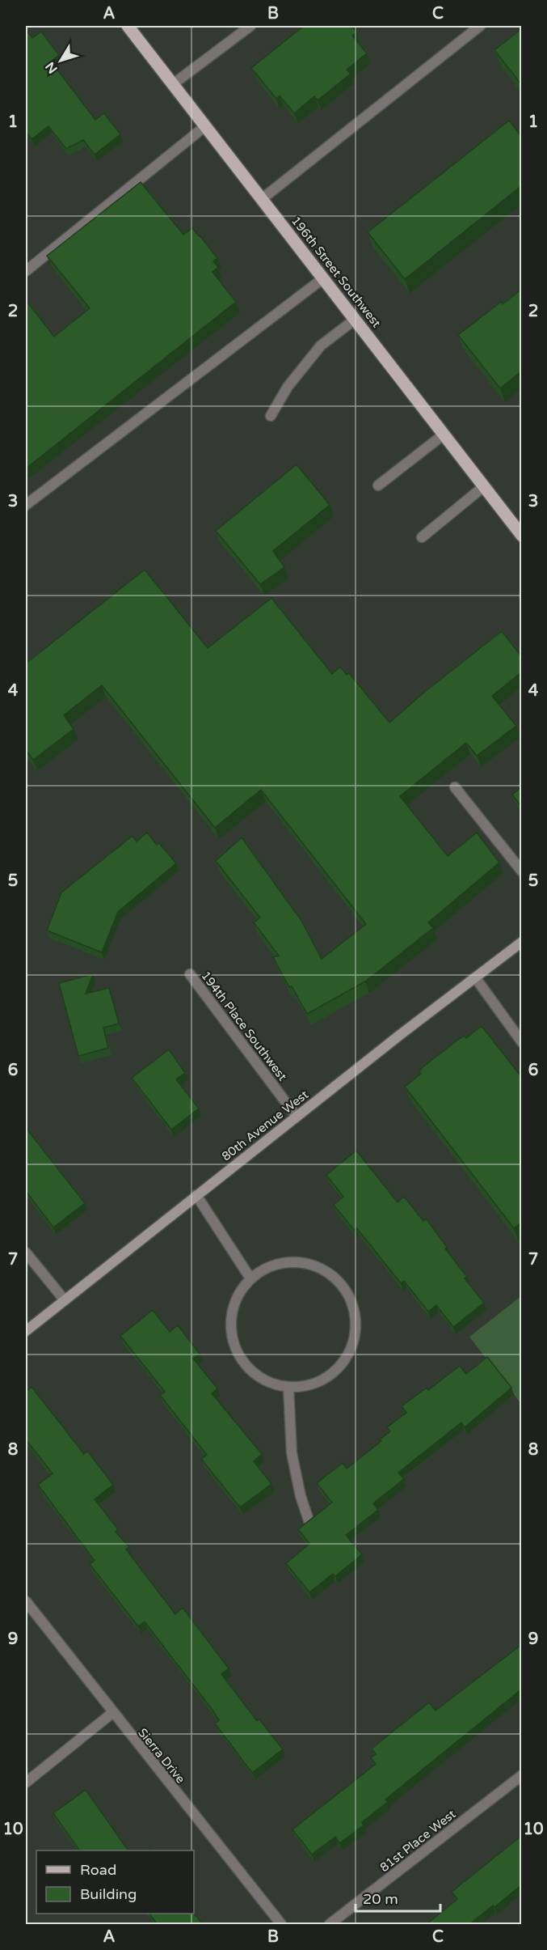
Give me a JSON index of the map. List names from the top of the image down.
{
  "streets": {
    "main road": ["196th Street Southwest"],
    "street": [
      "194th Place Southwest",
      "80th Avenue West",
      "Sierra Drive",
      "81st Place West"
    ]
  },
  "crossings": [
    ["194th Place Southwest", "80th Avenue West"]
  ],
  "legend": ["Road", "Building"],
  "scale_bar": "20 m",
  "north": "bottom left",
  "grid": {
    "columns": ["A", "B", "C"],
    "rows": [
      "1",
      "2",
      "3",
      "4",
      "5",
      "6",
      "7",
      "8",
      "9",
      "10"
    ]
  }
}
